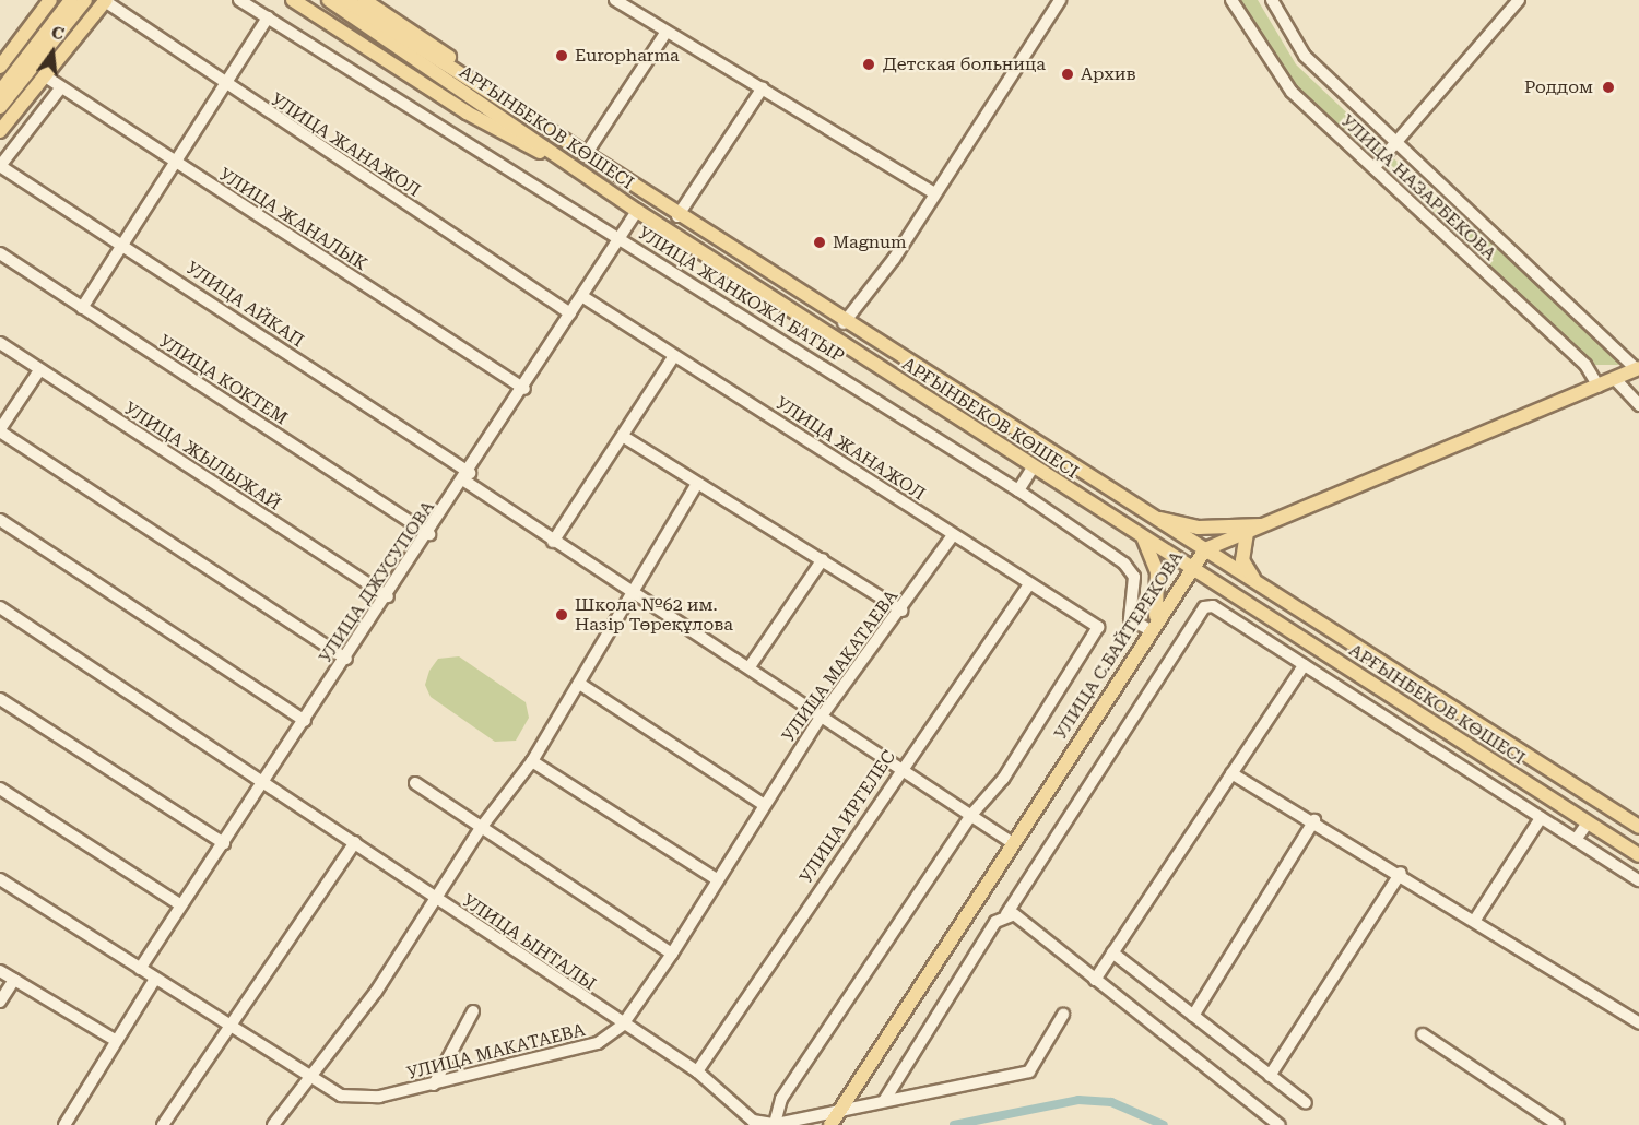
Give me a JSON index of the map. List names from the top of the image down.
{
  "streets": {
    "main road": ["АРҒЫНБЕКОВ КӨШЕСІ", "УЛИЦА С.БАЙТЕРЕКОВА"],
    "street": [
      "УЛИЦА ЖАНАЖОЛ",
      "УЛИЦА НАЗАРБЕКОВА",
      "УЛИЦА ЖАНАЛЫК",
      "УЛИЦА ЖАНКОЖА БАТЫР",
      "УЛИЦА АЙКАП",
      "УЛИЦА КОКТЕМ",
      "УЛИЦА ЖЫЛЫЖАЙ",
      "УЛИЦА ДЖУСУПОВА",
      "УЛИЦА МАКАТАЕВА",
      "УЛИЦА ИРГЕЛЕС",
      "УЛИЦА ЫНТАЛЫ"
    ]
  },
  "crossings": [
    ["АРҒЫНБЕКОВ КӨШЕСІ", "УЛИЦА ДЖУСУПОВА"],
    ["АРҒЫНБЕКОВ КӨШЕСІ", "УЛИЦА С.БАЙТЕРЕКОВА"],
    ["УЛИЦА ЖАНАЖОЛ", "УЛИЦА АЙКАП"],
    ["УЛИЦА ЖАНАЖОЛ", "УЛИЦА ДЖУСУПОВА"],
    ["УЛИЦА ЖАНАЖОЛ", "УЛИЦА МАКАТАЕВА"],
    ["УЛИЦА ЖАНАЖОЛ", "УЛИЦА ИРГЕЛЕС"],
    ["УЛИЦА НАЗАРБЕКОВА", "УЛИЦА С.БАЙТЕРЕКОВА"],
    ["УЛИЦА ЖАНАЛЫК", "УЛИЦА ДЖУСУПОВА"],
    ["УЛИЦА ЖАНКОЖА БАТЫР", "УЛИЦА ДЖУСУПОВА"],
    ["УЛИЦА ЖАНКОЖА БАТЫР", "УЛИЦА С.БАЙТЕРЕКОВА"],
    ["УЛИЦА АЙКАП", "УЛИЦА ДЖУСУПОВА"],
    ["УЛИЦА АЙКАП", "УЛИЦА С.БАЙТЕРЕКОВА"],
    ["УЛИЦА АЙКАП", "УЛИЦА МАКАТАЕВА"],
    ["УЛИЦА АЙКАП", "УЛИЦА ИРГЕЛЕС"],
    ["УЛИЦА КОКТЕМ", "УЛИЦА ДЖУСУПОВА"],
    ["УЛИЦА ЖЫЛЫЖАЙ", "УЛИЦА ДЖУСУПОВА"],
    ["УЛИЦА ДЖУСУПОВА", "УЛИЦА МАКАТАЕВА"],
    ["УЛИЦА ДЖУСУПОВА", "УЛИЦА ЫНТАЛЫ"],
    ["УЛИЦА МАКАТАЕВА", "УЛИЦА ЫНТАЛЫ"],
    ["УЛИЦА ИРГЕЛЕС", "УЛИЦА ЫНТАЛЫ"]
  ],
  "places": [
    "Europharma",
    "Детская больница",
    "Архив",
    "Роддом",
    "Magnum",
    "Школа №62 им. Назір Төреқұлова"
  ],
  "north": "top"
}
